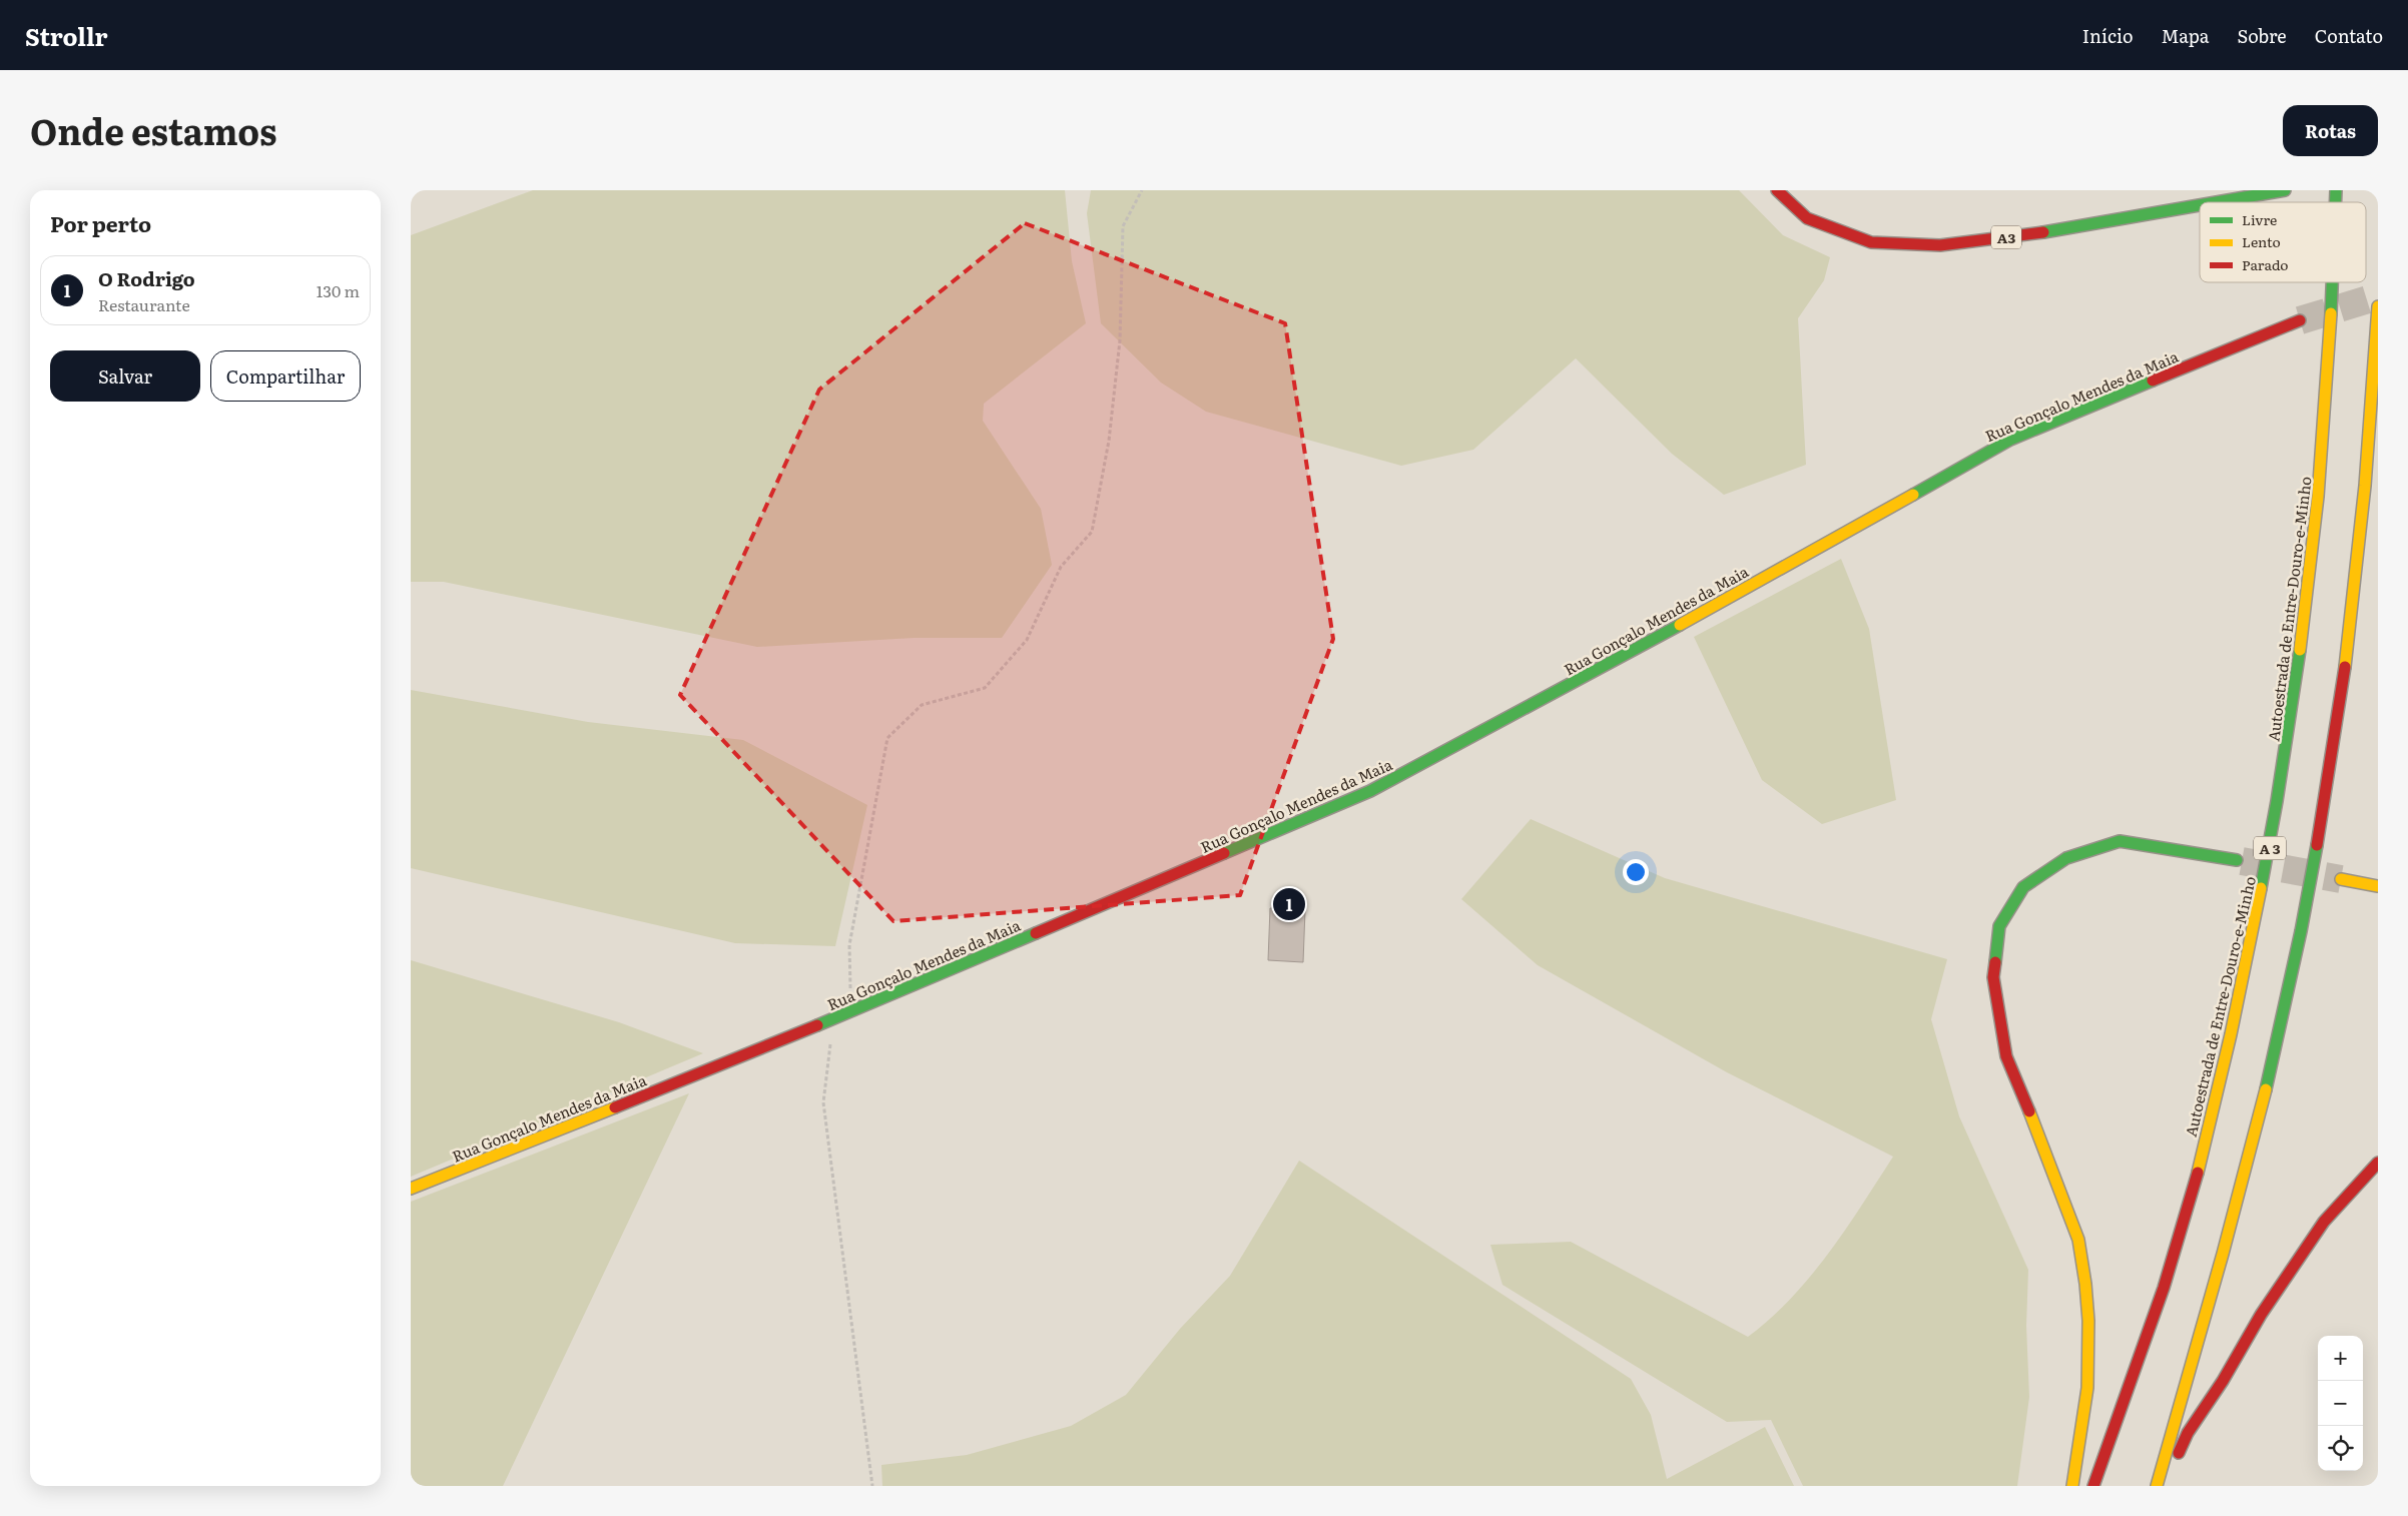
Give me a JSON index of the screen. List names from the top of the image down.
{
  "streets": {
    "main road": [
      "A3",
      "Rua Gonçalo Mendes da Maia",
      "Autoestrada de Entre-Douro-e-Minho",
      "A 3"
    ]
  },
  "legend": ["Livre", "Lento", "Parado"],
  "page": {
    "header": "Strollr",
    "nav": [
      "Início",
      "Mapa",
      "Sobre",
      "Contato"
    ],
    "title": "Onde estamos",
    "buttons": [
      "Rotas",
      ["Salvar", "Compartilhar"]
    ],
    "heading": "Por perto",
    "list": [
      {
        "mark": "1",
        "name": "O Rodrigo",
        "note": "Restaurante",
        "value": "130 m"
      }
    ],
    "pins": "1",
    "map_buttons": ["+", "−"]
  }
}
